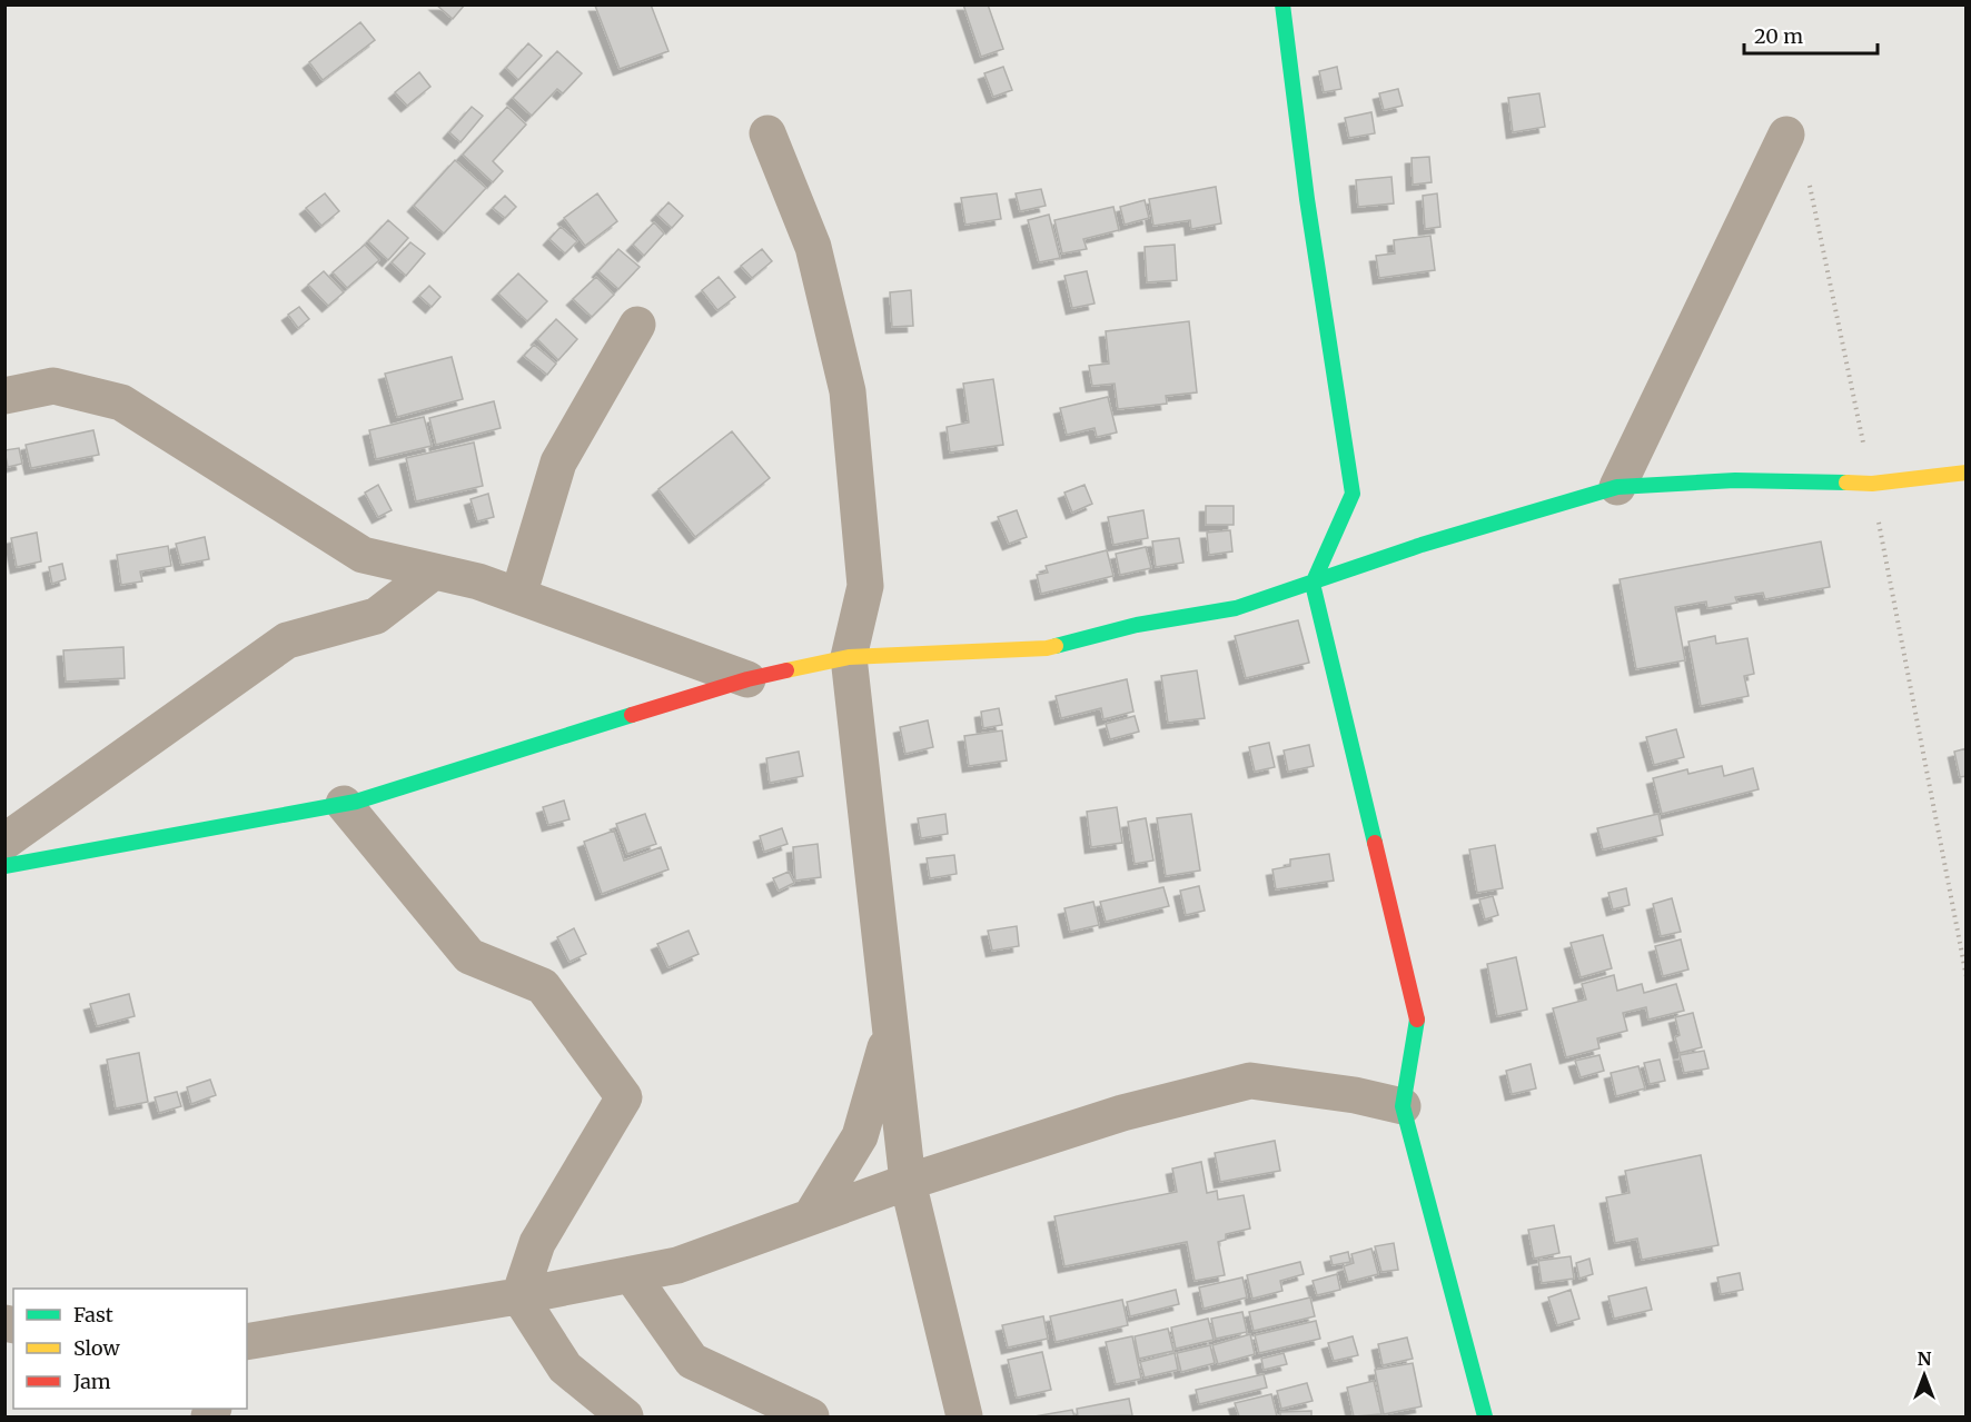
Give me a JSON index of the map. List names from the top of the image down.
{
  "legend": ["Fast", "Slow", "Jam"],
  "scale_bar": "20 m",
  "north": "top"
}
